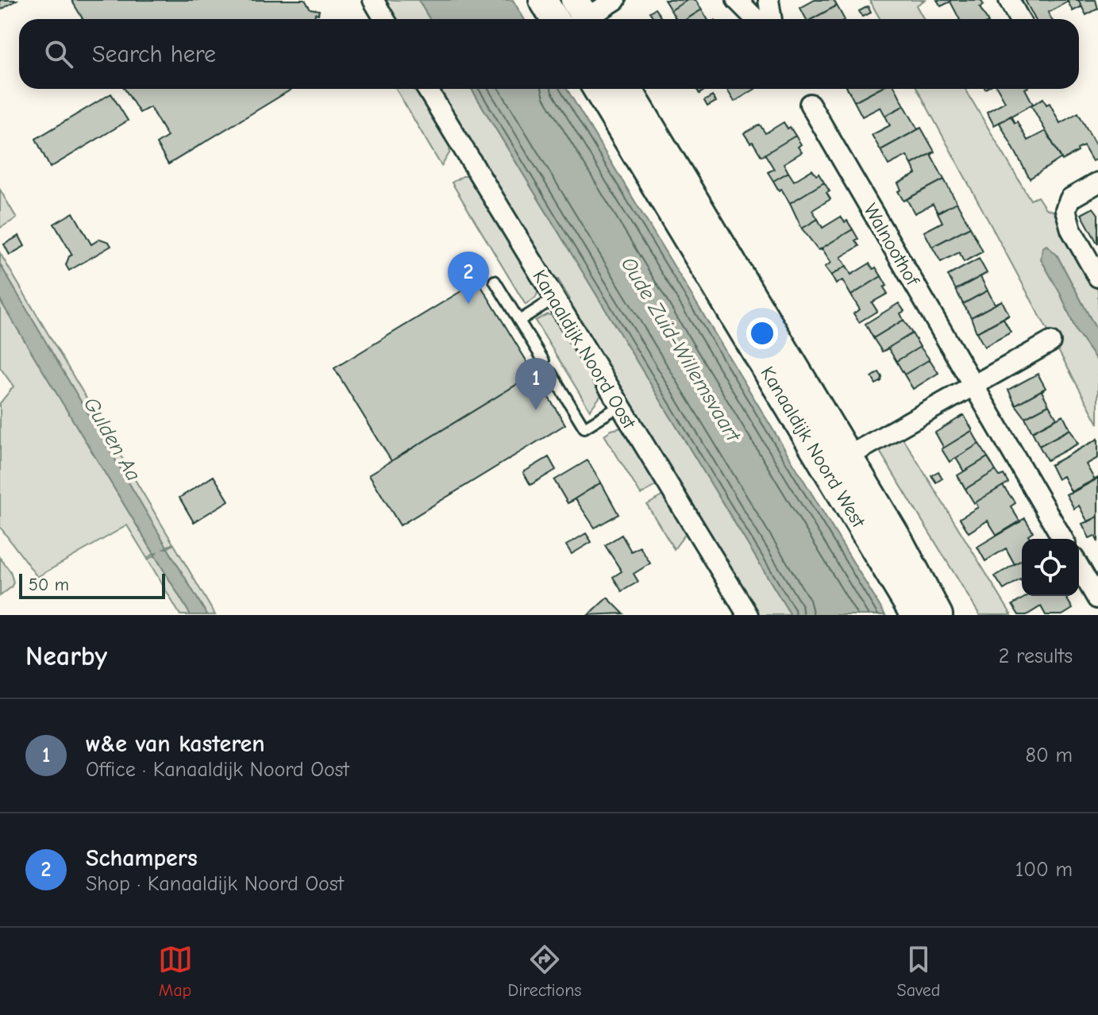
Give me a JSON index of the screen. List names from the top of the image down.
{
  "streets": {
    "main road": ["Kanaaldijk Noord West"],
    "street": ["Walnoothof", "Kanaaldijk Noord Oost"]
  },
  "water": ["Oude Zuid-Willemsvaart", "Gulden Aa"],
  "scale_bar": "50 m",
  "page": {
    "search": "Search here",
    "pins": ["2", "1"],
    "scale": "50 m",
    "heading": ["Nearby", "2 results"],
    "list": [
      {
        "mark": "1",
        "name": "w&e van kasteren",
        "note": "Office · Kanaaldijk Noord Oost",
        "value": "80 m"
      },
      {
        "mark": "2",
        "name": "Schampers",
        "note": "Shop · Kanaaldijk Noord Oost",
        "value": "100 m"
      }
    ],
    "nav": ["Map", "Directions", "Saved"]
  }
}
